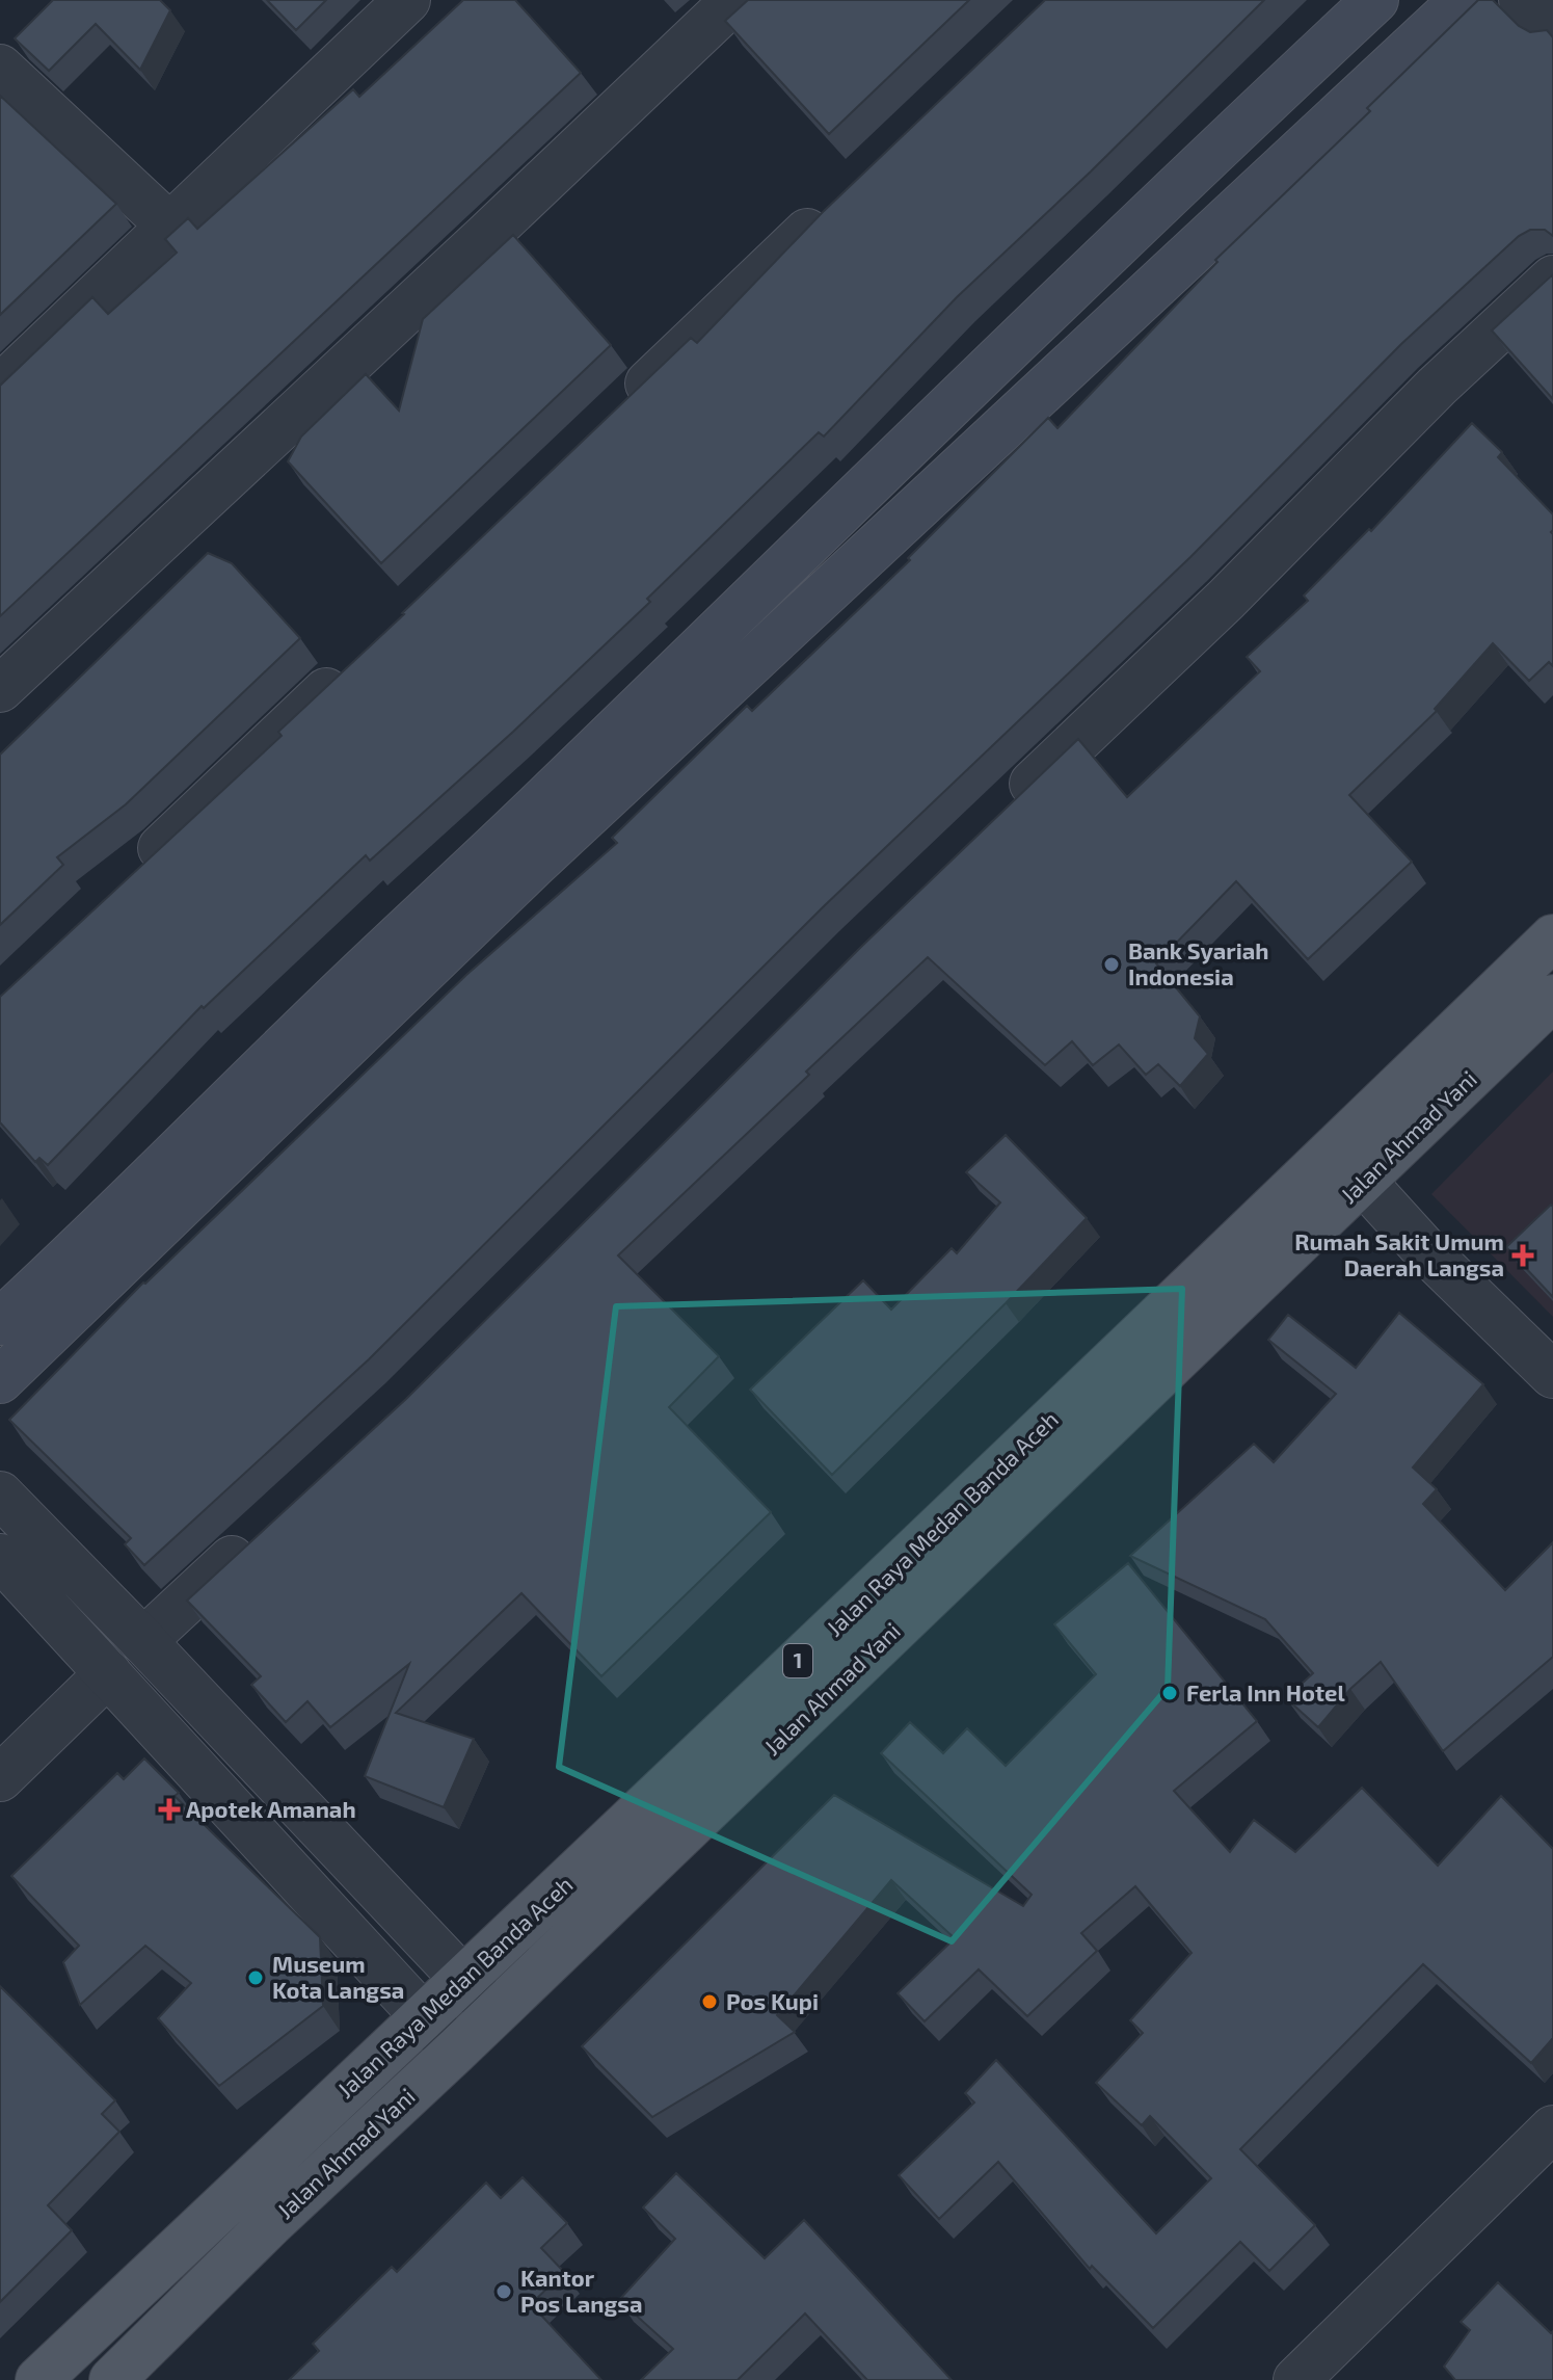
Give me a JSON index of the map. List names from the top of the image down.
{
  "streets": {
    "main road": ["Jalan Ahmad Yani", "Jalan Raya Medan Banda Aceh", "1"]
  },
  "crossings": [
    ["Jalan Ahmad Yani", "Jalan Raya Medan Banda Aceh"]
  ],
  "places": {
    "other": [
      "Bank Syariah Indonesia",
      "Ferla Inn Hotel",
      "Museum Kota Langsa",
      "Pos Kupi",
      "Kantor Pos Langsa"
    ],
    "health": ["Rumah Sakit Umum Daerah Langsa", "Apotek Amanah"]
  }
}
